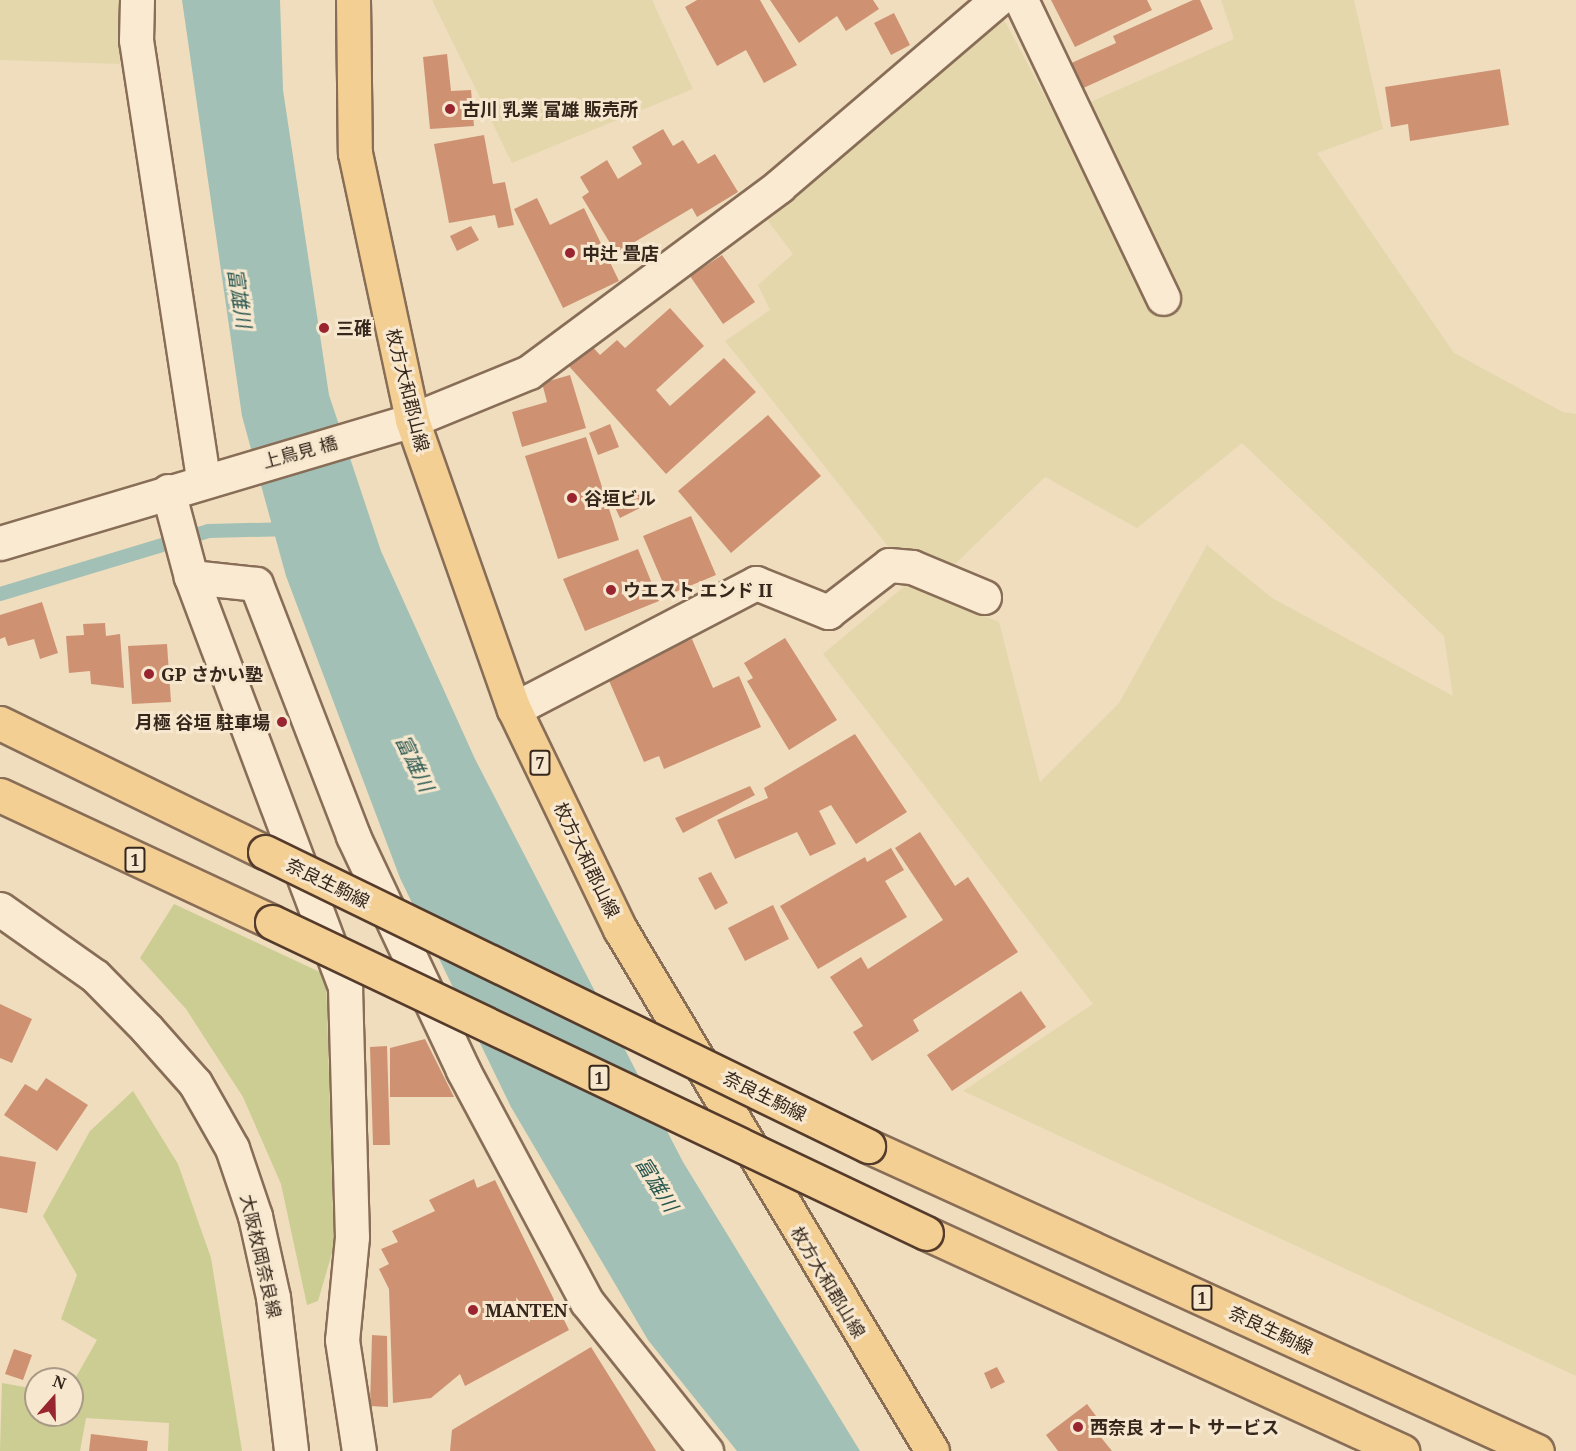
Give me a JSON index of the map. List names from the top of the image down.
{
  "streets": {
    "main road": [
      "枚方大和郡山線",
      "7",
      "1",
      "奈良生駒線"
    ],
    "street": ["上鳥見 橋", "大阪枚岡奈良線"]
  },
  "crossings": [
    ["枚方大和郡山線", "上鳥見 橋"]
  ],
  "water": ["富雄川"],
  "places": [
    "古川 乳業 富雄 販売所",
    "中辻 畳店",
    "三碓",
    "谷垣ビル",
    "ウエスト エンド II",
    "GP さかい塾",
    "月極 谷垣 駐車場",
    "MANTEN",
    "西奈良 オート サービス"
  ],
  "north": "top"
}
